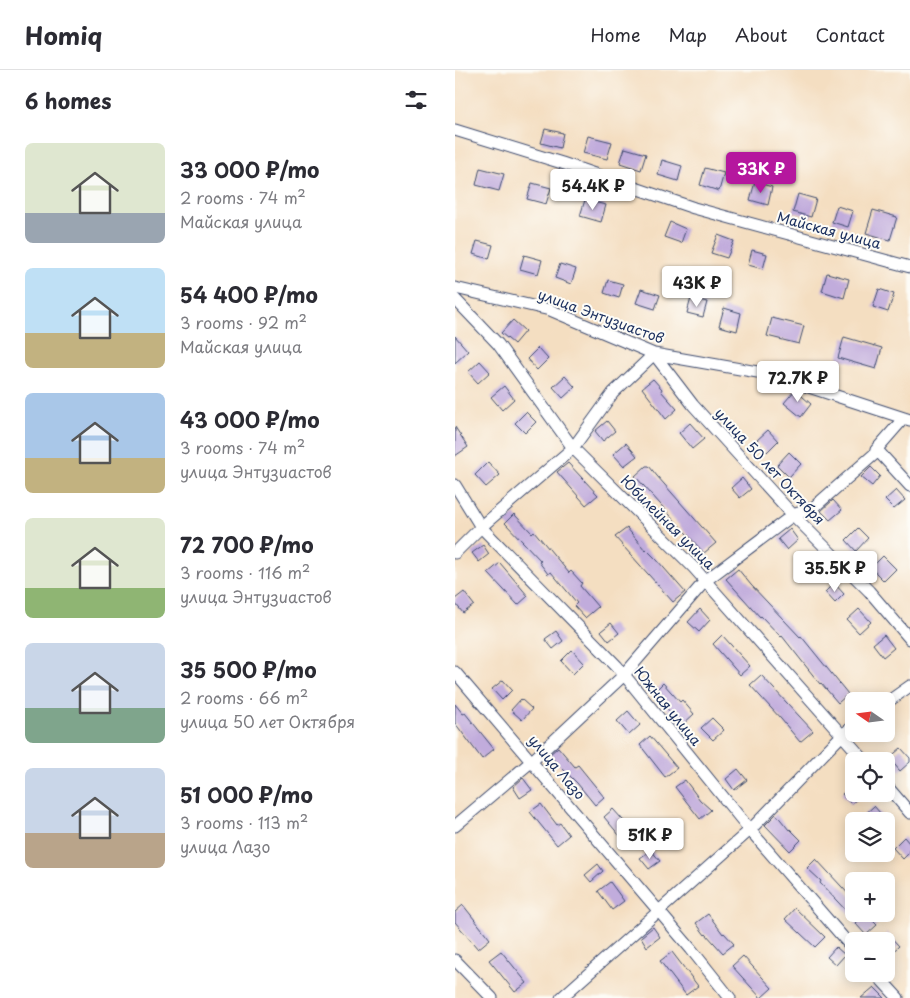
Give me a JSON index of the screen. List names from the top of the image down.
{
  "streets": {
    "street": [
      "Майская улица",
      "улица Энтузиастов",
      "улица 50 лет Октября",
      "Юбилейная улица",
      "Южная улица",
      "улица Лазо"
    ]
  },
  "crossings": [
    ["улица Энтузиастов", "улица 50 лет Октября"]
  ],
  "north": "left",
  "page": {
    "header": "Homiq",
    "nav": [
      "Home",
      "Map",
      "About",
      "Contact"
    ],
    "heading": "6 homes",
    "list": [
      {
        "name": "33 000 ₽/mo",
        "note": "2 rooms · 74 m² · Майская улица"
      },
      {
        "name": "54 400 ₽/mo",
        "note": "3 rooms · 92 m² · Майская улица"
      },
      {
        "name": "43 000 ₽/mo",
        "note": "3 rooms · 74 m² · улица Энтузиастов"
      },
      {
        "name": "72 700 ₽/mo",
        "note": "3 rooms · 116 m² · улица Энтузиастов"
      },
      {
        "name": "35 500 ₽/mo",
        "note": "2 rooms · 66 m² · улица 50 лет Октября"
      },
      {
        "name": "51 000 ₽/mo",
        "note": "3 rooms · 113 m² · улица Лазо"
      }
    ],
    "price": [
      "33K ₽",
      "54.4K ₽",
      "43K ₽",
      "72.7K ₽",
      "35.5K ₽",
      "51K ₽"
    ],
    "map_buttons": ["+", "−"]
  }
}
